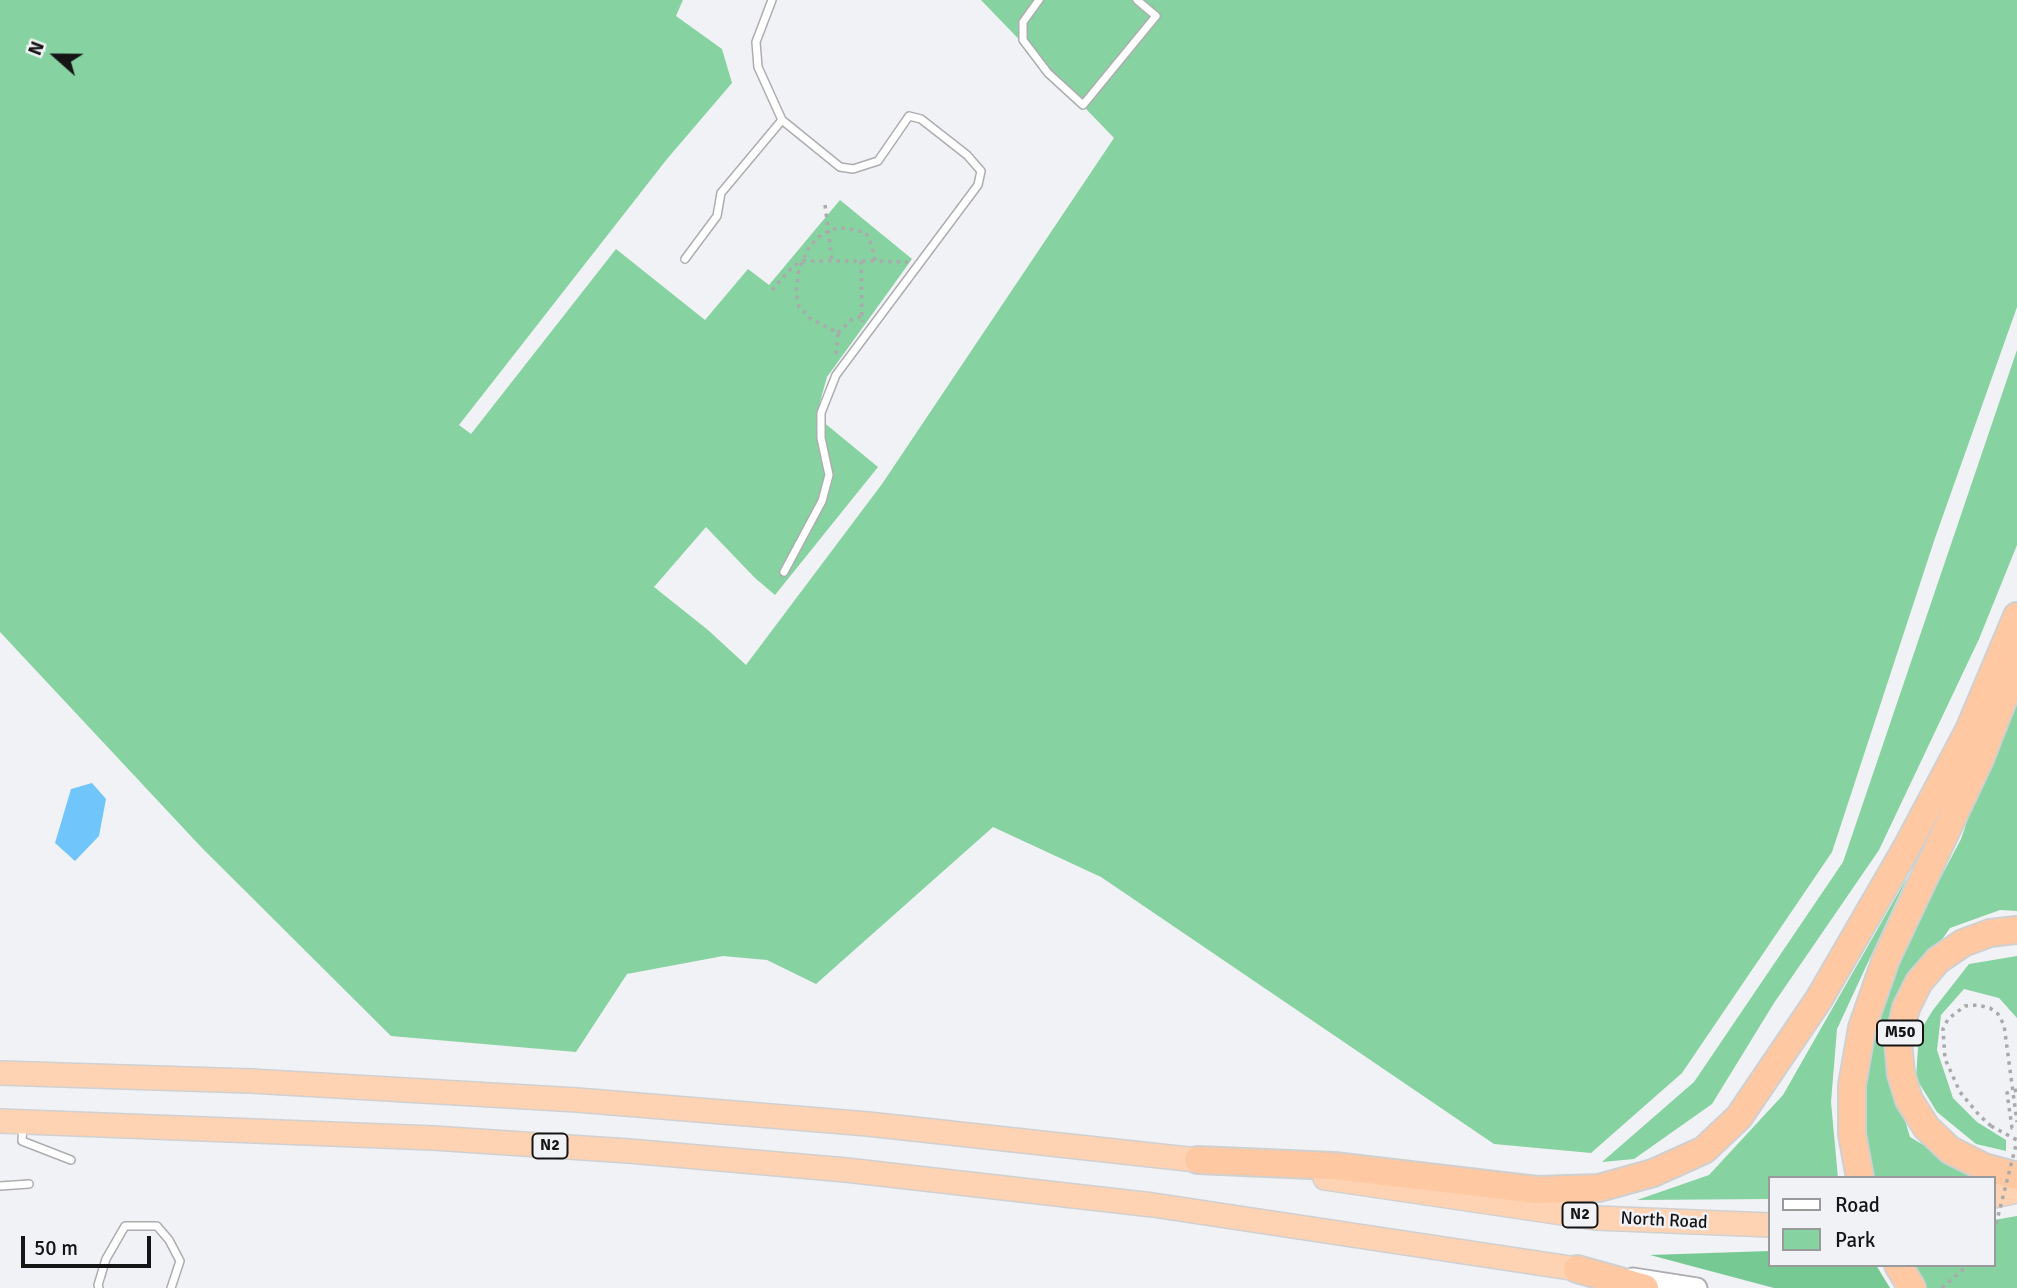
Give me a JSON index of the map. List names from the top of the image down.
{
  "streets": {
    "highway": ["M50", "N2", "North Road"]
  },
  "crossings": [
    ["N2", "North Road"]
  ],
  "legend": ["Road", "Park"],
  "scale_bar": "50 m",
  "north": "left"
}
